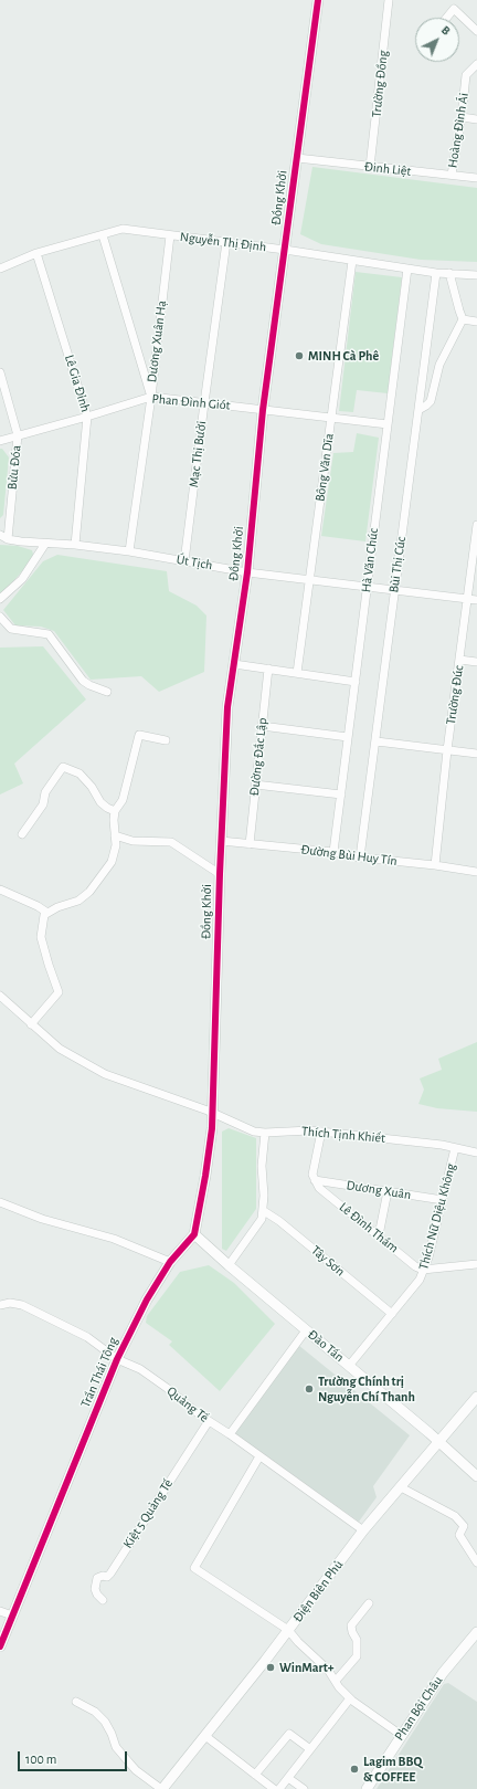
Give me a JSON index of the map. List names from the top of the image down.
{
  "streets": {
    "street": [
      "Trường Đồng",
      "Hoàng Đình Ái",
      "Đinh Liệt",
      "Đồng Khởi",
      "Nguyễn Thị Định",
      "Dương Xuân Hạ",
      "Lê Gia Đỉnh",
      "Phan Đình Giót",
      "Mạc Thị Bưởi",
      "Bửu Đóa",
      "Bông Văn Dĩa",
      "Hà Văn Chúc",
      "Út Tịch",
      "Bùi Thị Cúc",
      "Trường Đúc",
      "Đường Đắc Lập",
      "Đường Bùi Huy Tín",
      "Thích Tịnh Khiết",
      "Dương Xuân",
      "Thích Nữ Diệu Không",
      "Lê Đình Thám",
      "Tây Sơn",
      "Đào Tấn",
      "Trần Thái Tông",
      "Quảng Tế",
      "Kiệt 5 Quảng Tế",
      "Điện Biên Phủ",
      "Phan Bội Châu"
    ]
  },
  "crossings": [
    ["Trường Đồng", "Đinh Liệt"],
    ["Hoàng Đình Ái", "Đinh Liệt"],
    ["Đinh Liệt", "Đồng Khởi"],
    ["Đồng Khởi", "Nguyễn Thị Định"],
    ["Đồng Khởi", "Phan Đình Giót"],
    ["Đồng Khởi", "Út Tịch"],
    ["Đồng Khởi", "Đường Bùi Huy Tín"],
    ["Đồng Khởi", "Thích Tịnh Khiết"],
    ["Nguyễn Thị Định", "Dương Xuân Hạ"],
    ["Nguyễn Thị Định", "Lê Gia Đỉnh"],
    ["Nguyễn Thị Định", "Mạc Thị Bưởi"],
    ["Nguyễn Thị Định", "Bông Văn Dĩa"],
    ["Nguyễn Thị Định", "Hà Văn Chúc"],
    ["Nguyễn Thị Định", "Bùi Thị Cúc"],
    ["Dương Xuân Hạ", "Phan Đình Giót"],
    ["Dương Xuân Hạ", "Út Tịch"],
    ["Lê Gia Đỉnh", "Phan Đình Giót"],
    ["Lê Gia Đỉnh", "Út Tịch"],
    ["Phan Đình Giót", "Mạc Thị Bưởi"],
    ["Phan Đình Giót", "Bửu Đóa"],
    ["Phan Đình Giót", "Bông Văn Dĩa"],
    ["Phan Đình Giót", "Hà Văn Chúc"],
    ["Mạc Thị Bưởi", "Út Tịch"],
    ["Bửu Đóa", "Út Tịch"],
    ["Bông Văn Dĩa", "Út Tịch"],
    ["Hà Văn Chúc", "Út Tịch"],
    ["Hà Văn Chúc", "Đường Bùi Huy Tín"],
    ["Út Tịch", "Bùi Thị Cúc"],
    ["Út Tịch", "Trường Đúc"],
    ["Bùi Thị Cúc", "Đường Bùi Huy Tín"],
    ["Trường Đúc", "Đường Bùi Huy Tín"],
    ["Đường Đắc Lập", "Đường Bùi Huy Tín"],
    ["Thích Tịnh Khiết", "Thích Nữ Diệu Không"],
    ["Dương Xuân", "Thích Nữ Diệu Không"],
    ["Dương Xuân", "Lê Đình Thám"],
    ["Thích Nữ Diệu Không", "Lê Đình Thám"],
    ["Thích Nữ Diệu Không", "Tây Sơn"],
    ["Thích Nữ Diệu Không", "Đào Tấn"],
    ["Đào Tấn", "Trần Thái Tông"],
    ["Đào Tấn", "Điện Biên Phủ"],
    ["Trần Thái Tông", "Quảng Tế"],
    ["Quảng Tế", "Kiệt 5 Quảng Tế"],
    ["Quảng Tế", "Điện Biên Phủ"]
  ],
  "places": [
    "MINH Cà Phê",
    "Trường Chính trị Nguyễn Chí Thanh",
    "WinMart+",
    "Lagim BBQ & COFFEE"
  ],
  "scale_bar": "100 m",
  "north": "top right"
}
